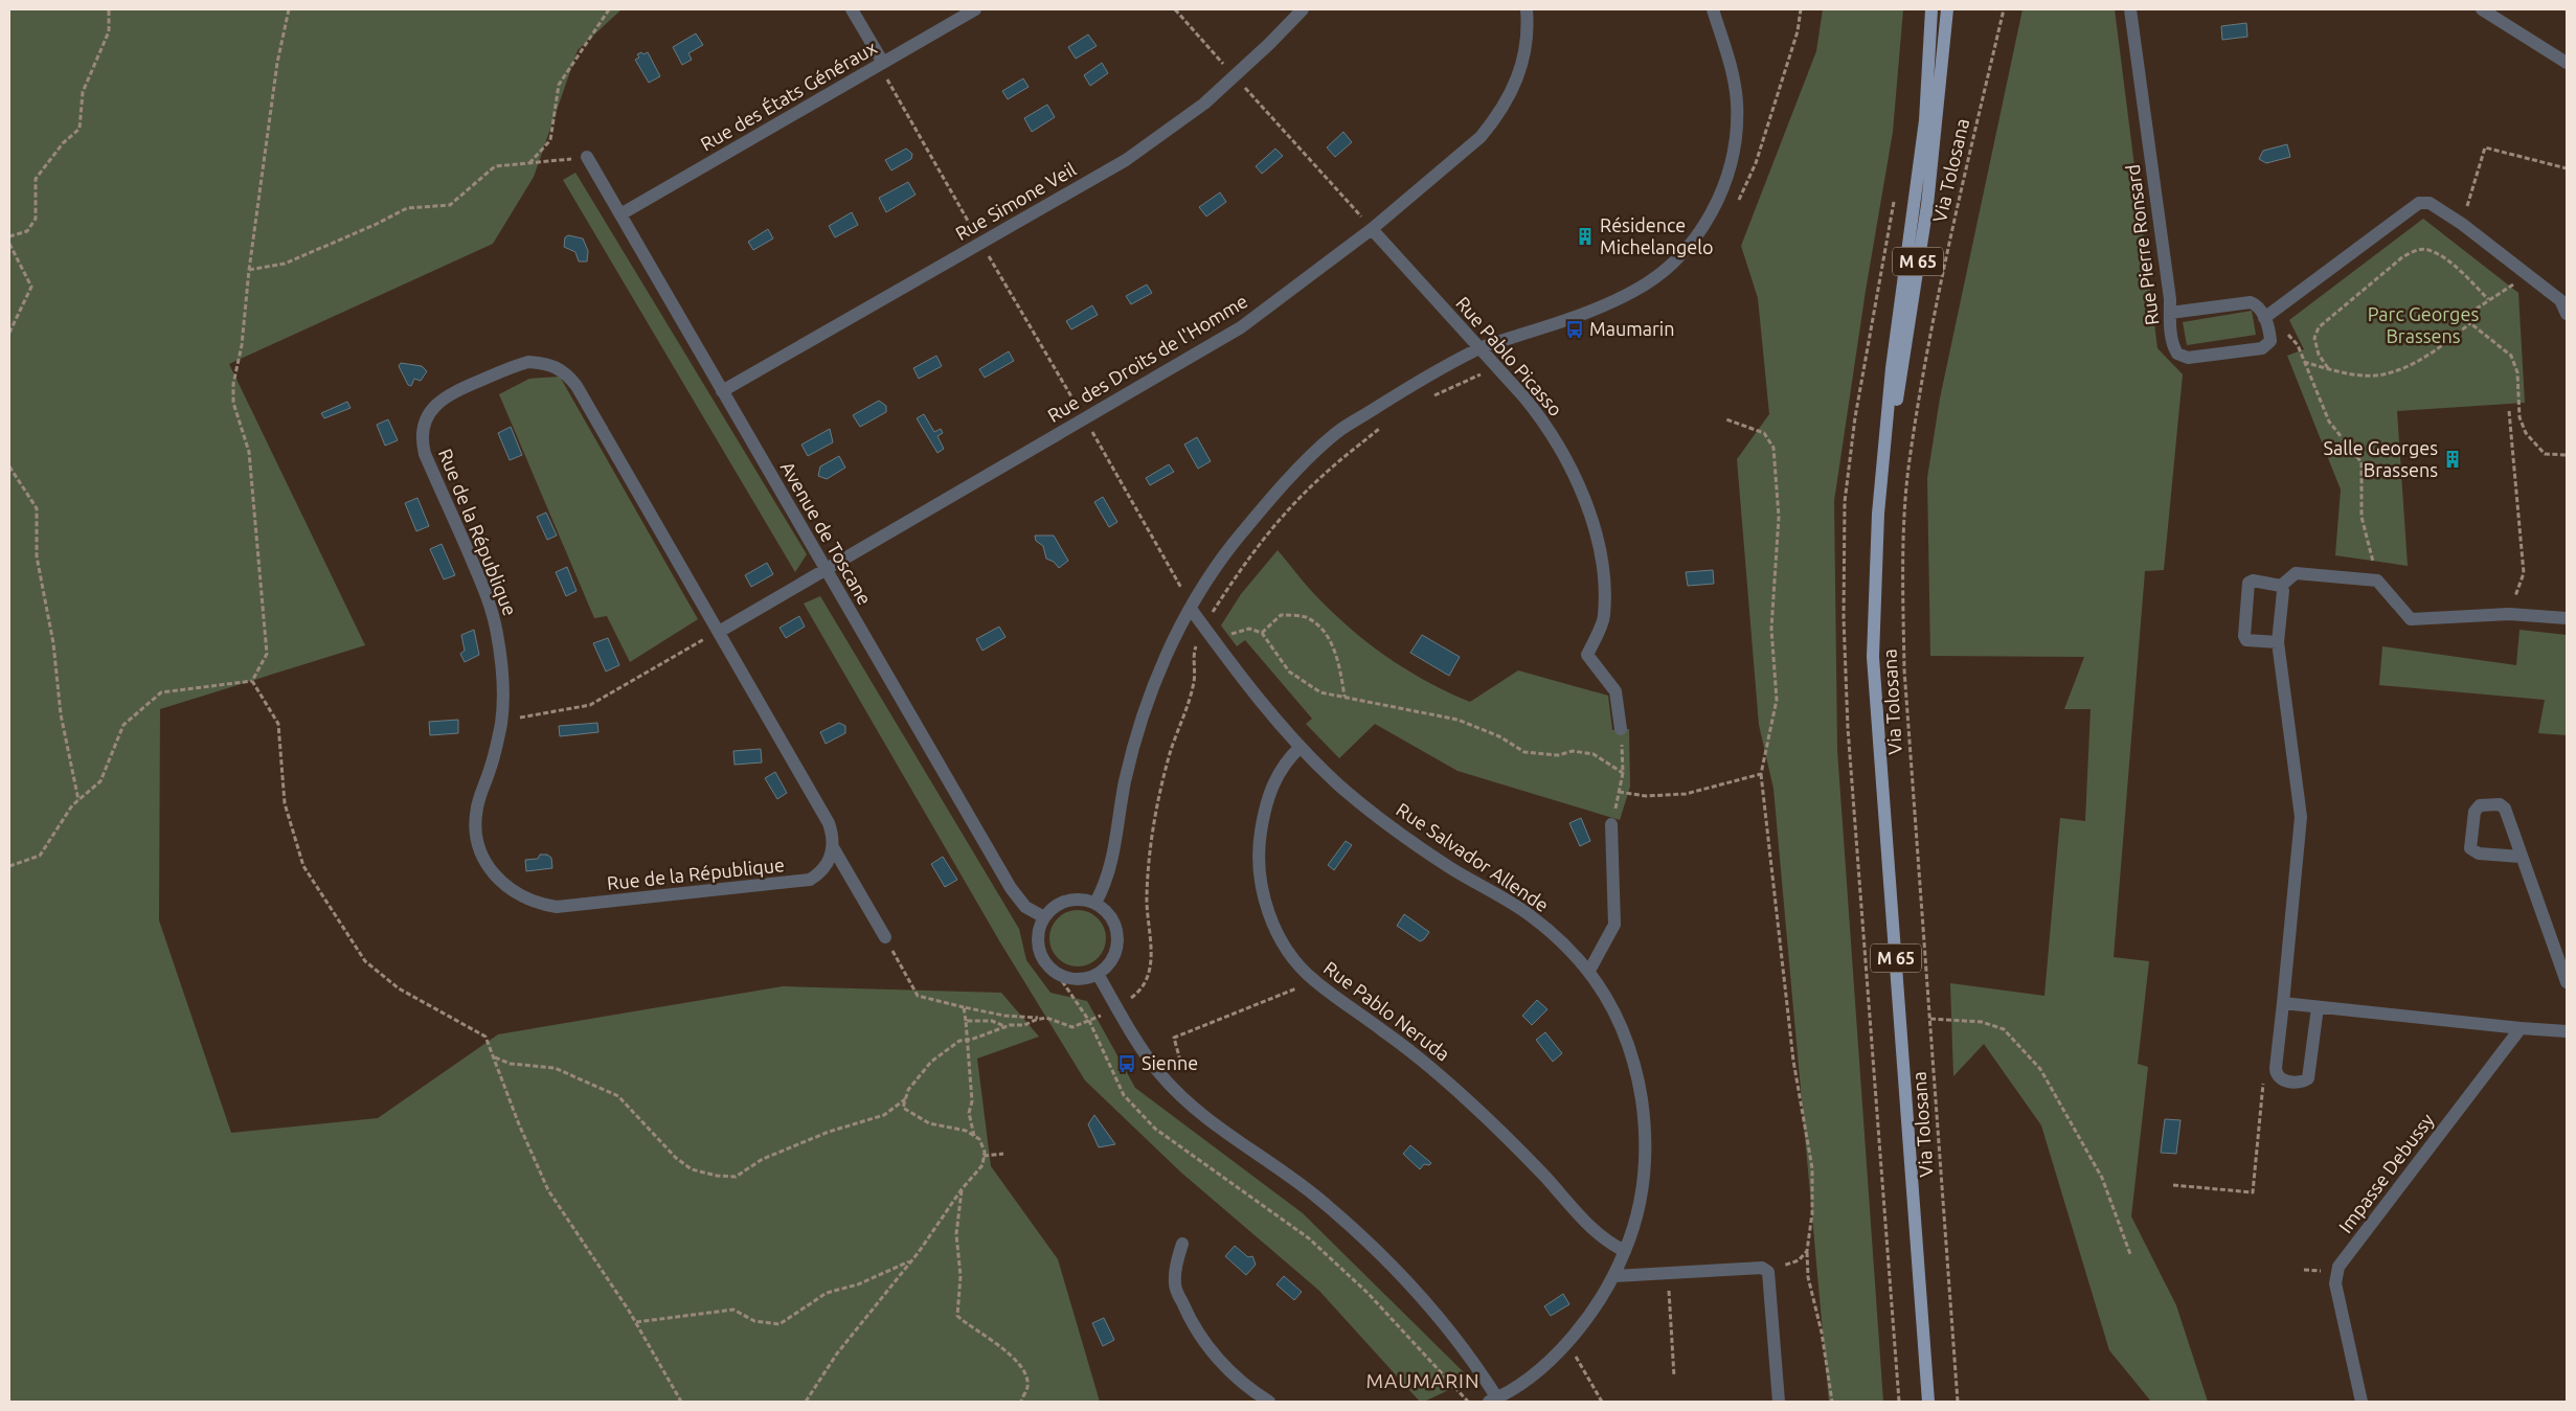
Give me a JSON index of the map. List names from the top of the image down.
{
  "streets": {
    "main road": ["M 65"],
    "street": [
      "Rue des États Généraux",
      "Rue Simone Veil",
      "Rue Pierre Ronsard",
      "Rue Pablo Picasso",
      "Rue des Droits de l'Homme",
      "Rue de la République",
      "Avenue de Toscane",
      "Rue Salvador Allende",
      "Rue Pablo Neruda",
      "Impasse Debussy"
    ],
    "path": ["Via Tolosana"]
  },
  "crossings": [
    ["Rue des États Généraux", "Avenue de Toscane"],
    ["Rue Simone Veil", "Avenue de Toscane"],
    ["Rue Pablo Picasso", "Rue des Droits de l'Homme"],
    ["Rue des Droits de l'Homme", "Avenue de Toscane"],
    ["Rue Salvador Allende", "Rue Pablo Neruda"]
  ],
  "districts": ["MAUMARIN"],
  "parks": ["Parc Georges Brassens"],
  "places": {
    "building": ["Résidence Michelangelo", "Salle Georges Brassens"],
    "bus stop": ["Maumarin", "Sienne"]
  }
}
